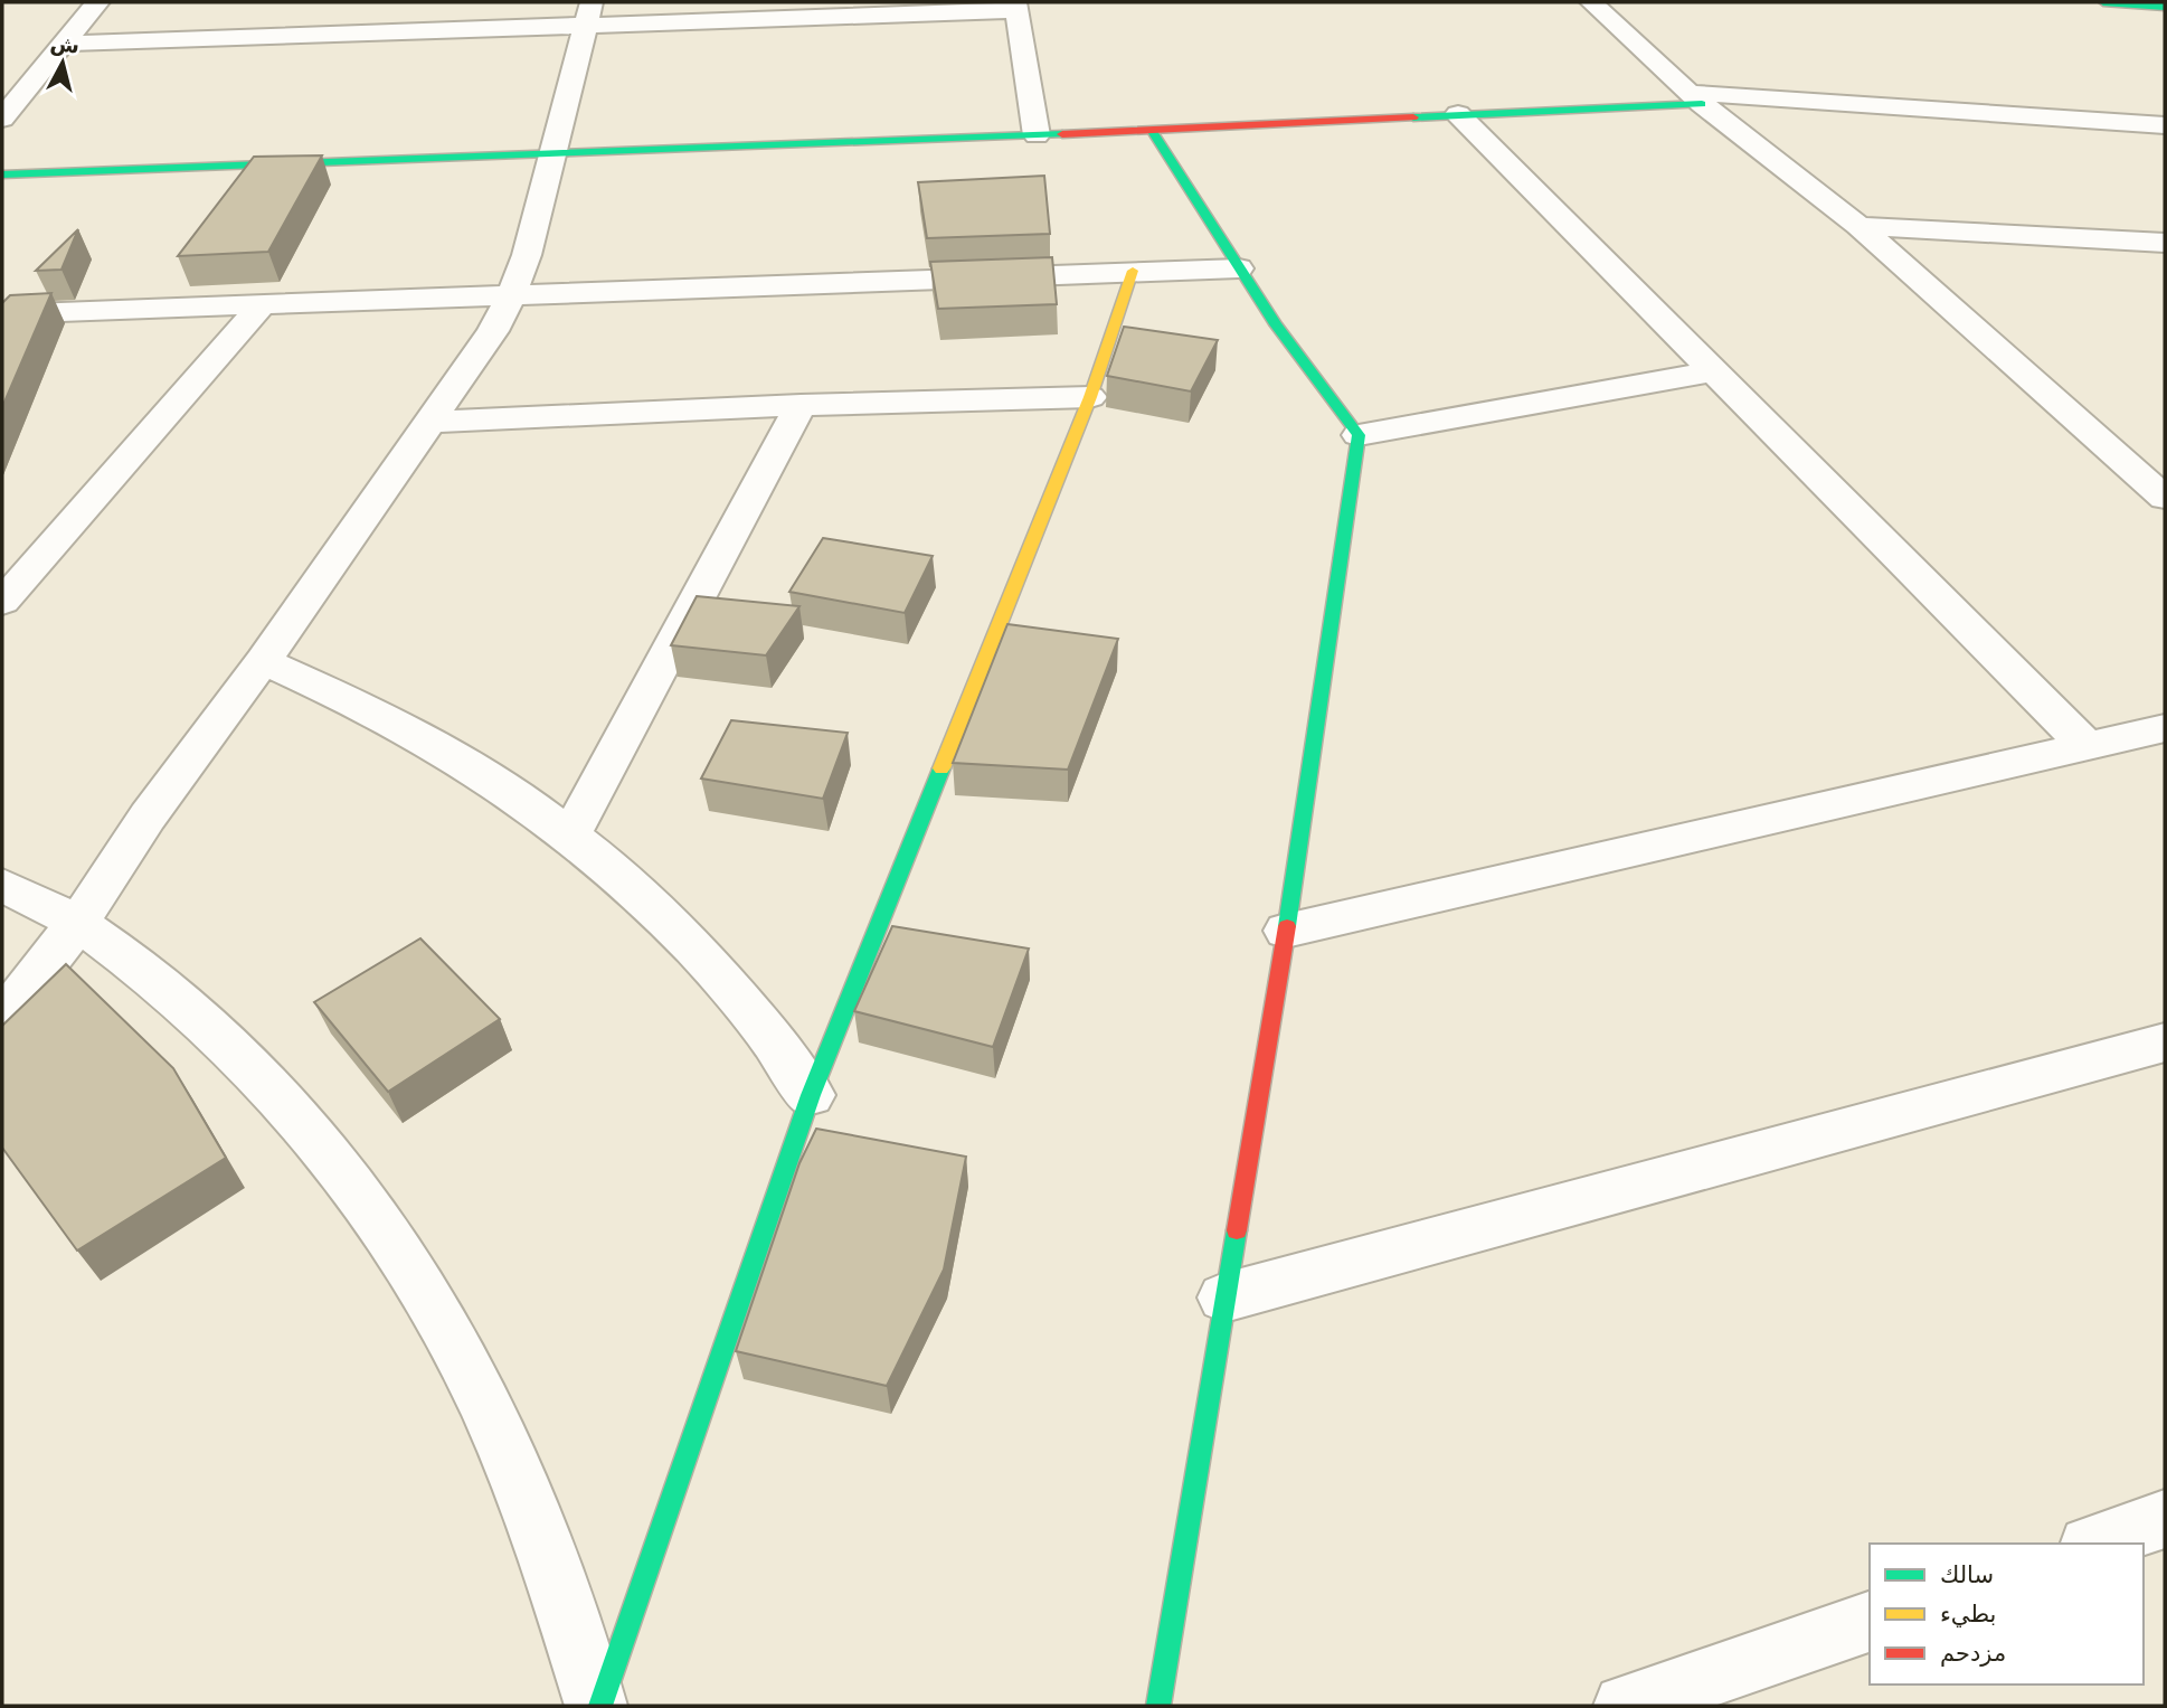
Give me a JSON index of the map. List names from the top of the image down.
{
  "legend": ["سالك", "بطيء", "مزدحم"],
  "north": "top"
}
